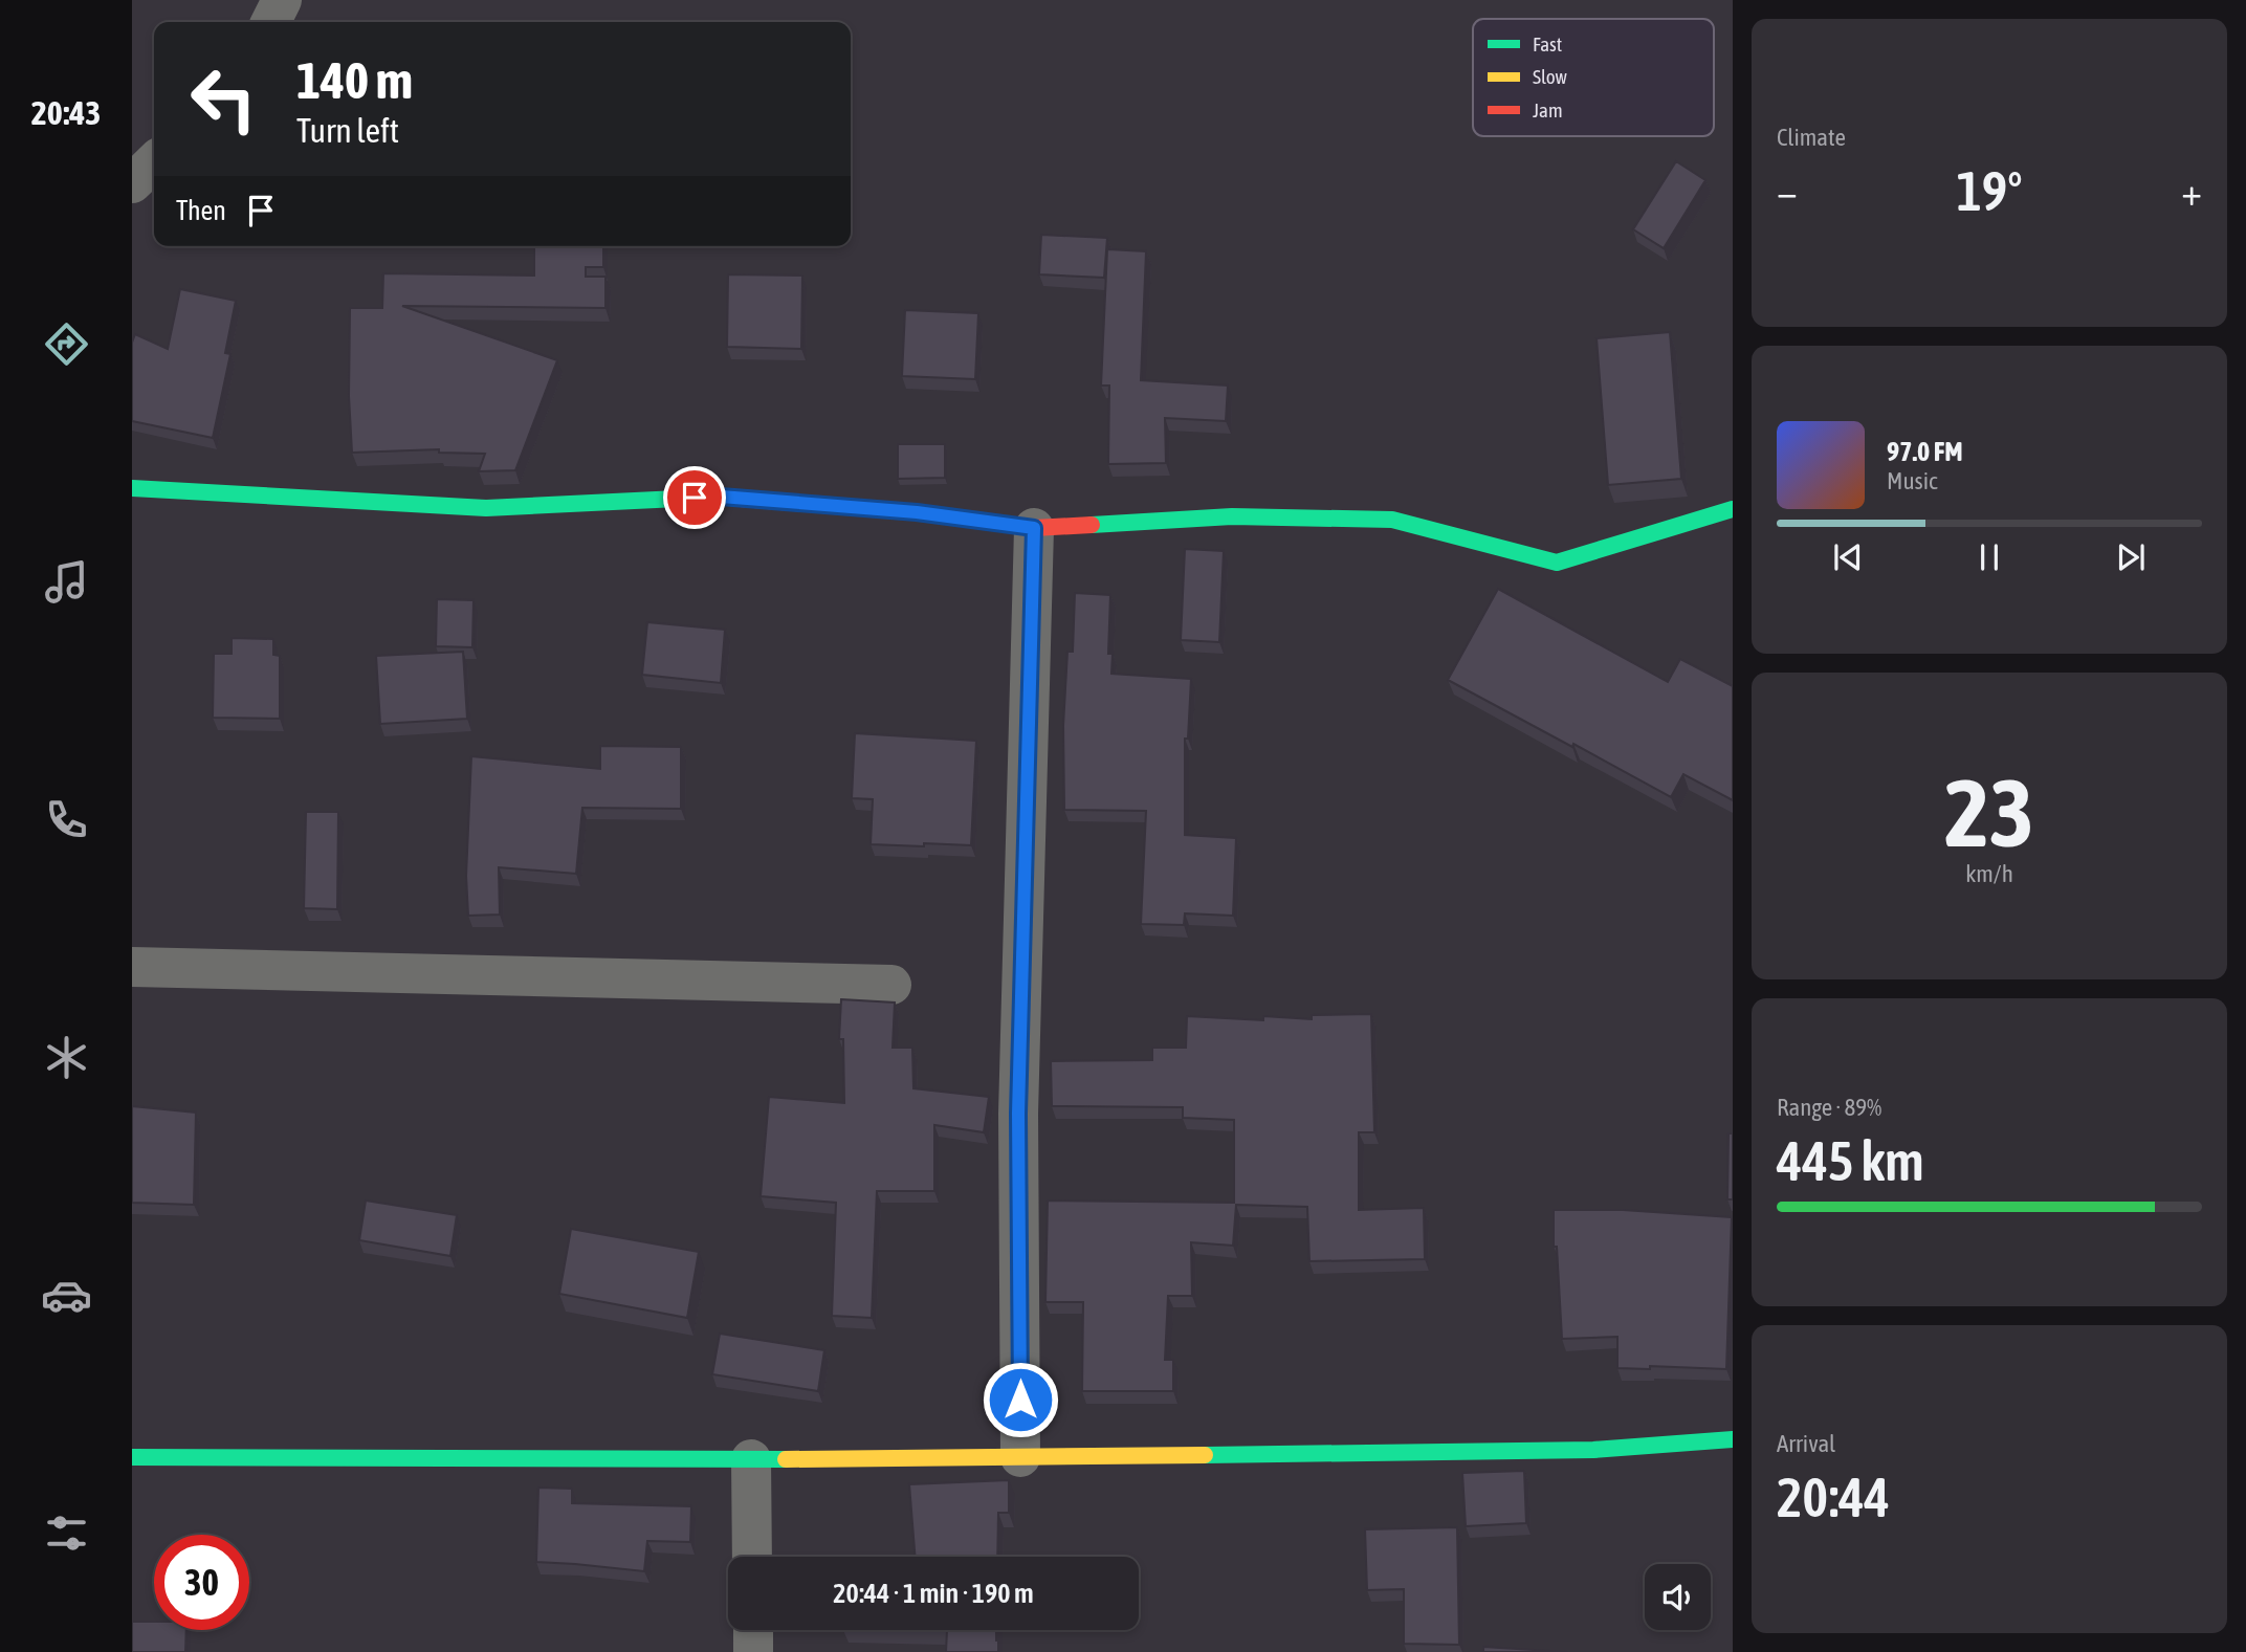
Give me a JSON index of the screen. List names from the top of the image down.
{
  "legend": ["Fast", "Slow", "Jam"],
  "page": {
    "tabs": "20:43",
    "tile": [
      "Climate",
      ["23", "km/h"],
      ["Range · 89%", "445 km"],
      ["Arrival", "20:44"]
    ],
    "turn": ["140 m", "Turn left"],
    "heat": ["−", "19°", "+"],
    "then": "Then",
    "song": ["97.0 FM", "Music"],
    "limit": "30",
    "trip": "20:44 · 1 min · 190 m"
  }
}
